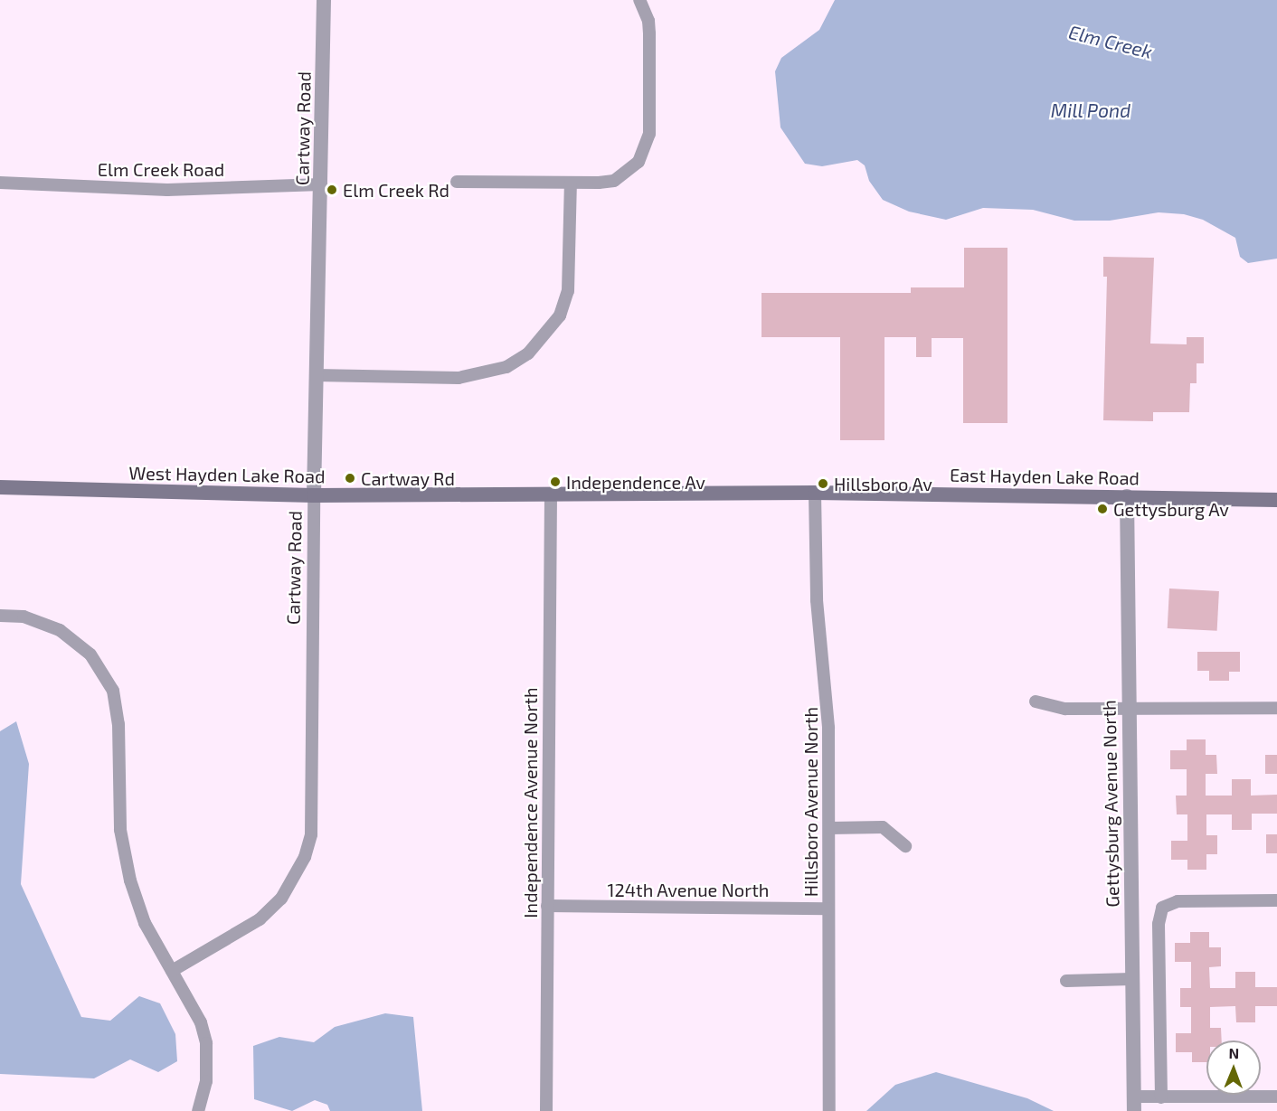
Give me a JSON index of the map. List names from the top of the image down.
{
  "streets": {
    "main road": ["West Hayden Lake Road", "East Hayden Lake Road"],
    "street": [
      "Cartway Road",
      "Elm Creek Road",
      "Hillsboro Avenue North",
      "Independence Avenue North",
      "Gettysburg Avenue North",
      "124th Avenue North"
    ]
  },
  "crossings": [
    ["Cartway Road", "Elm Creek Road"],
    ["Cartway Road", "West Hayden Lake Road"],
    ["West Hayden Lake Road", "East Hayden Lake Road"],
    ["West Hayden Lake Road", "Independence Avenue North"],
    ["East Hayden Lake Road", "Hillsboro Avenue North"],
    ["East Hayden Lake Road", "Independence Avenue North"],
    ["East Hayden Lake Road", "Gettysburg Avenue North"],
    ["Hillsboro Avenue North", "124th Avenue North"],
    ["Independence Avenue North", "124th Avenue North"]
  ],
  "water": ["Elm Creek", "Mill Pond"],
  "places": [
    "Elm Creek Rd",
    "Cartway Rd",
    "Independence Av",
    "Hillsboro Av",
    "Gettysburg Av"
  ],
  "north": "top"
}
